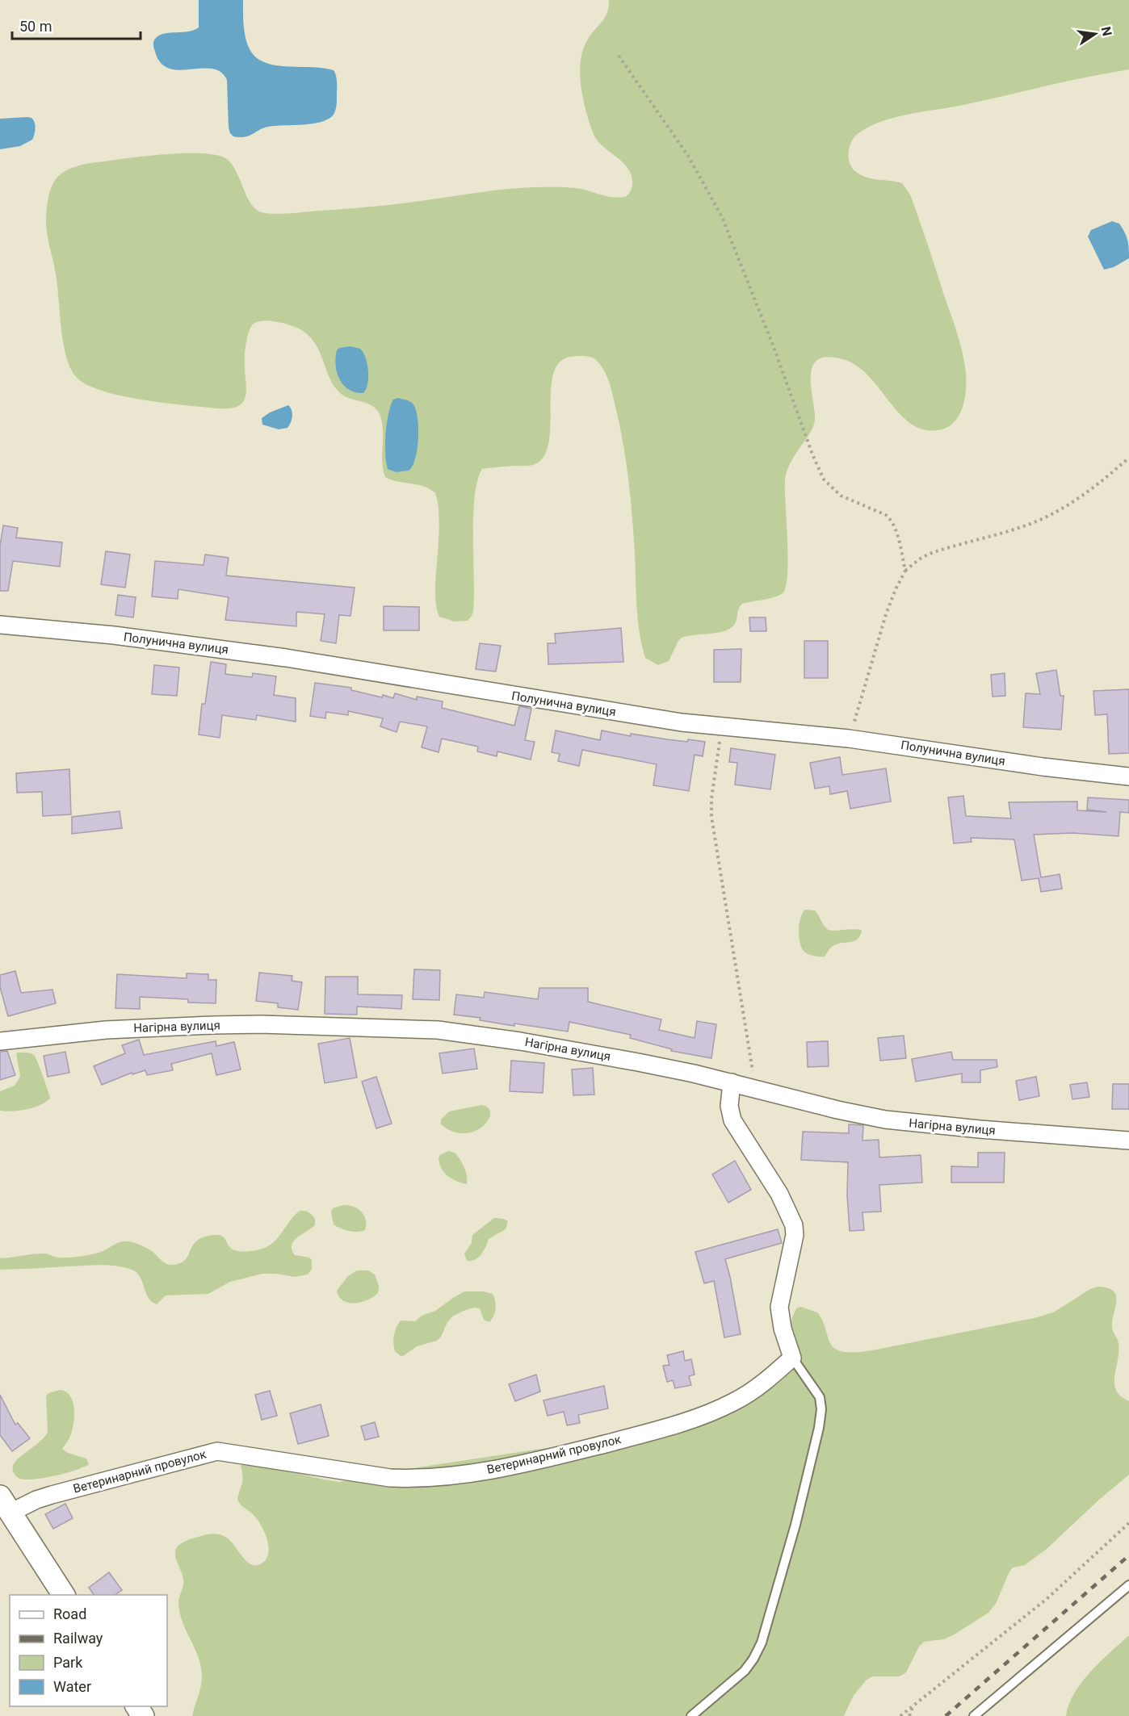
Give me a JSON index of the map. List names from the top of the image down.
{
  "streets": {
    "street": ["Полунична вулиця", "Нагірна вулиця", "Ветеринарний провулок"]
  },
  "legend": [
    "Road",
    "Railway",
    "Park",
    "Water"
  ],
  "scale_bar": "50 m",
  "north": "right"
}
